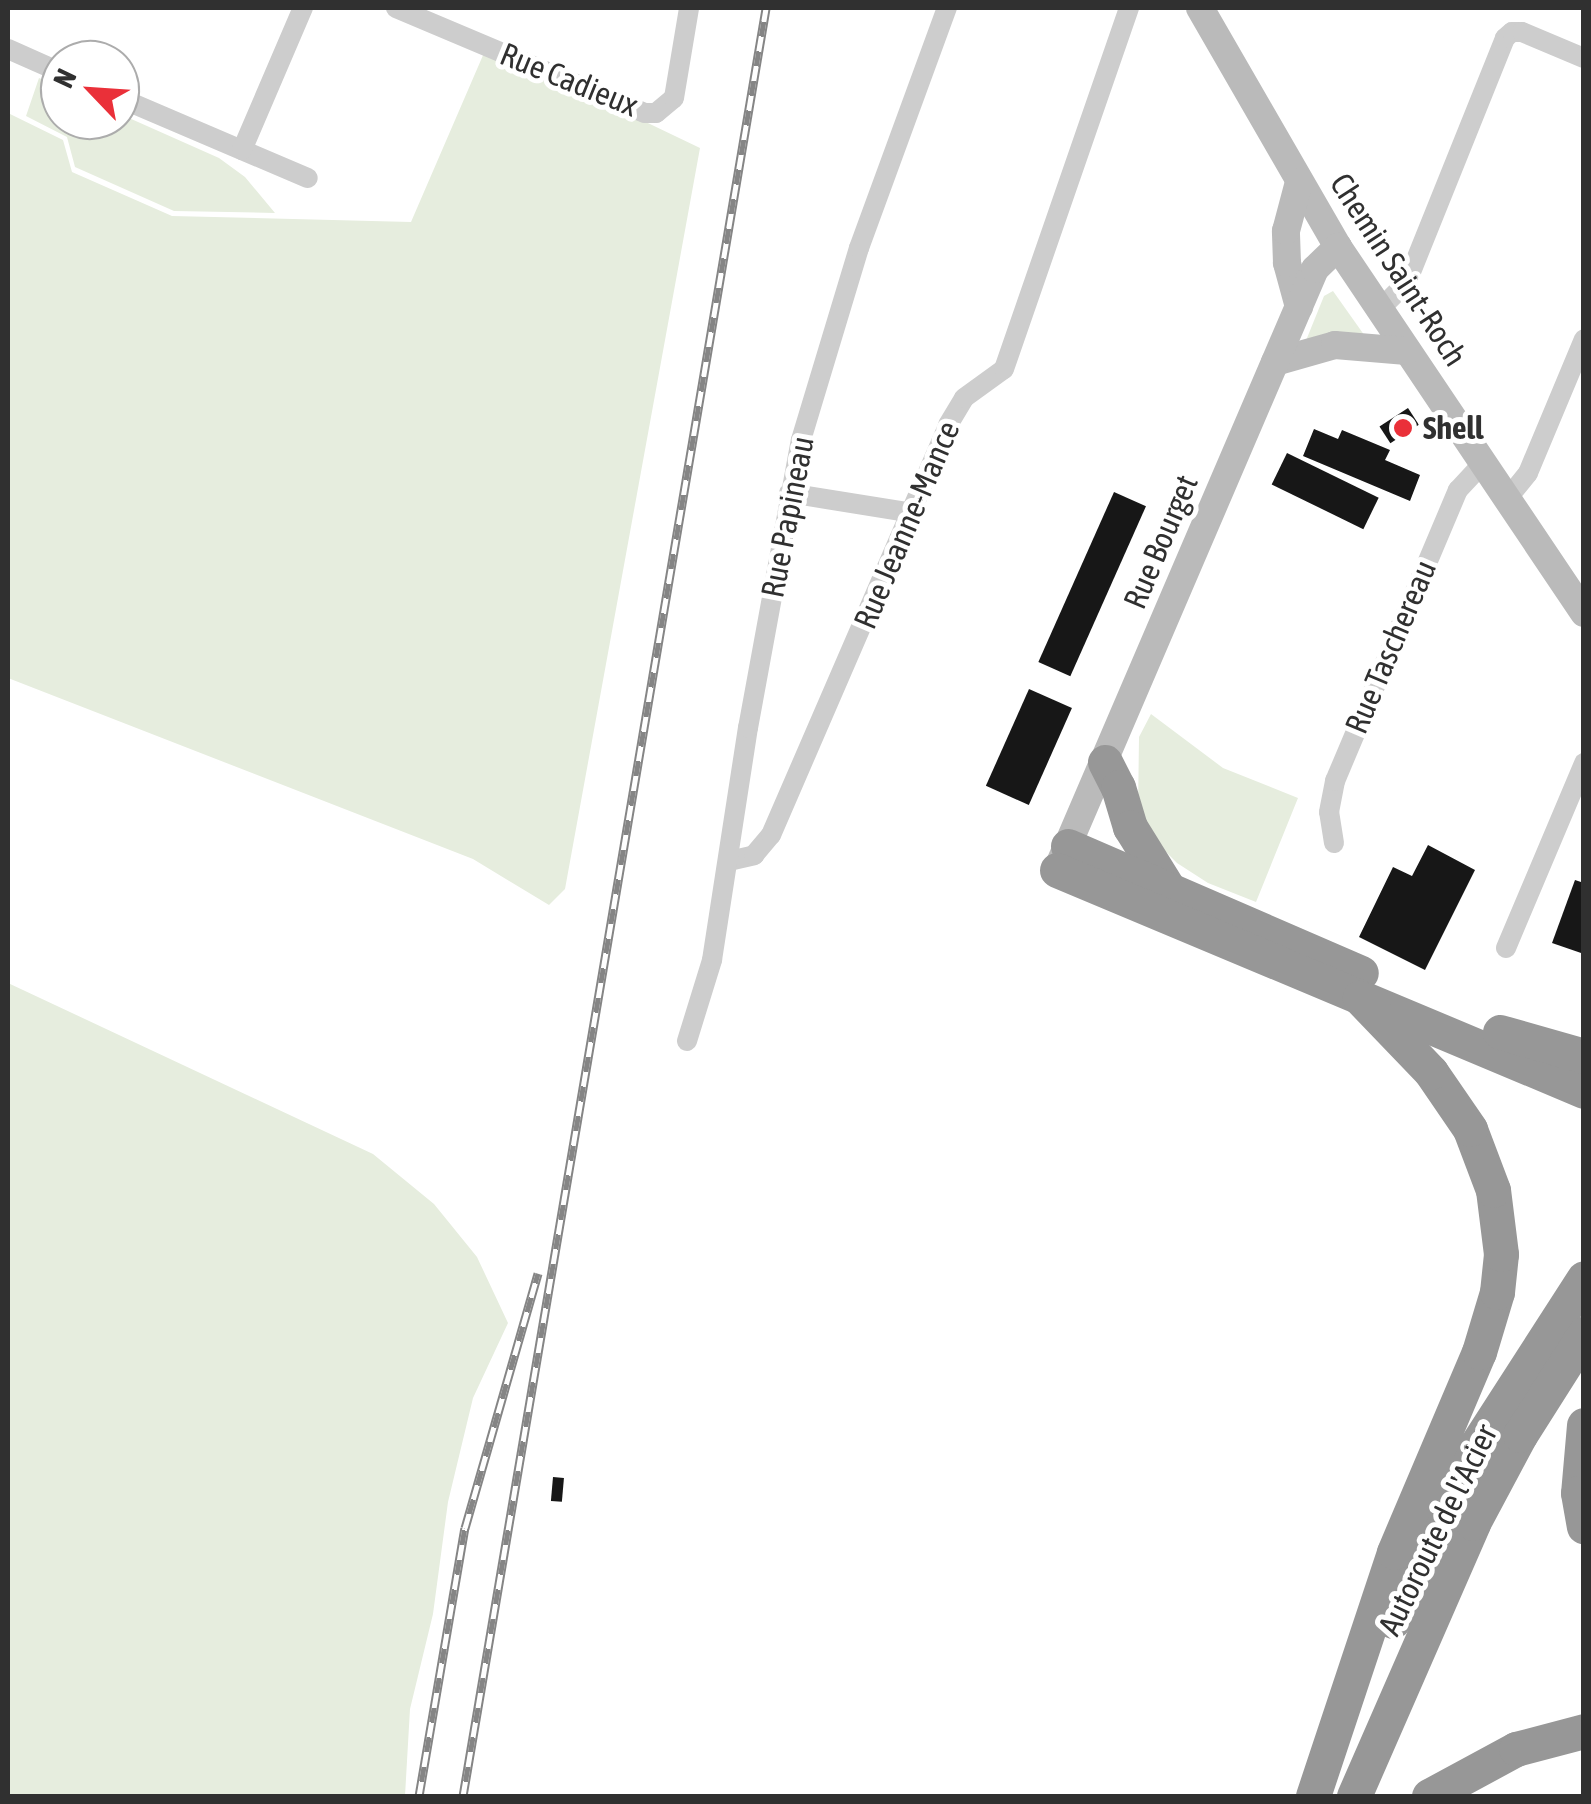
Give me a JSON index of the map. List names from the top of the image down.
{
  "streets": {
    "highway": ["Autoroute de l'Acier"],
    "main road": ["Chemin Saint-Roch", "Rue Bourget"],
    "street": [
      "Rue Cadieux",
      "Rue Papineau",
      "Rue Jeanne-Mance",
      "Rue Taschereau"
    ]
  },
  "crossings": [
    ["Chemin Saint-Roch", "Rue Bourget"],
    ["Chemin Saint-Roch", "Rue Taschereau"],
    ["Rue Papineau", "Rue Jeanne-Mance"]
  ],
  "places": ["Shell"],
  "north": "top left"
}
